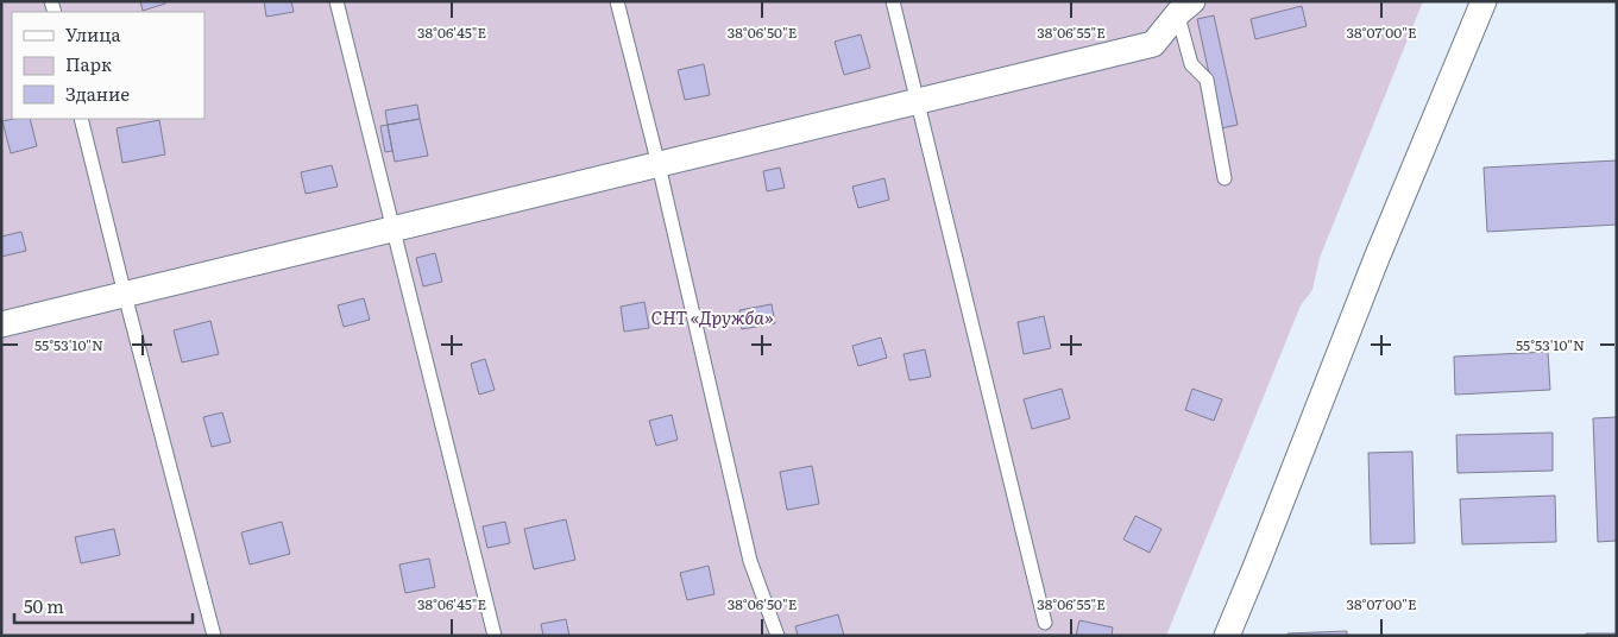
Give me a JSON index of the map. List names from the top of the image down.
{
  "parks": ["СНТ «Дружба»"],
  "legend": ["Улица", "Парк", "Здание"],
  "scale_bar": "50 m",
  "coordinates": [
    "38°06'45\"E",
    "38°06'50\"E",
    "38°06'55\"E",
    "38°07'00\"E",
    "55°53'10\"N"
  ]
}
